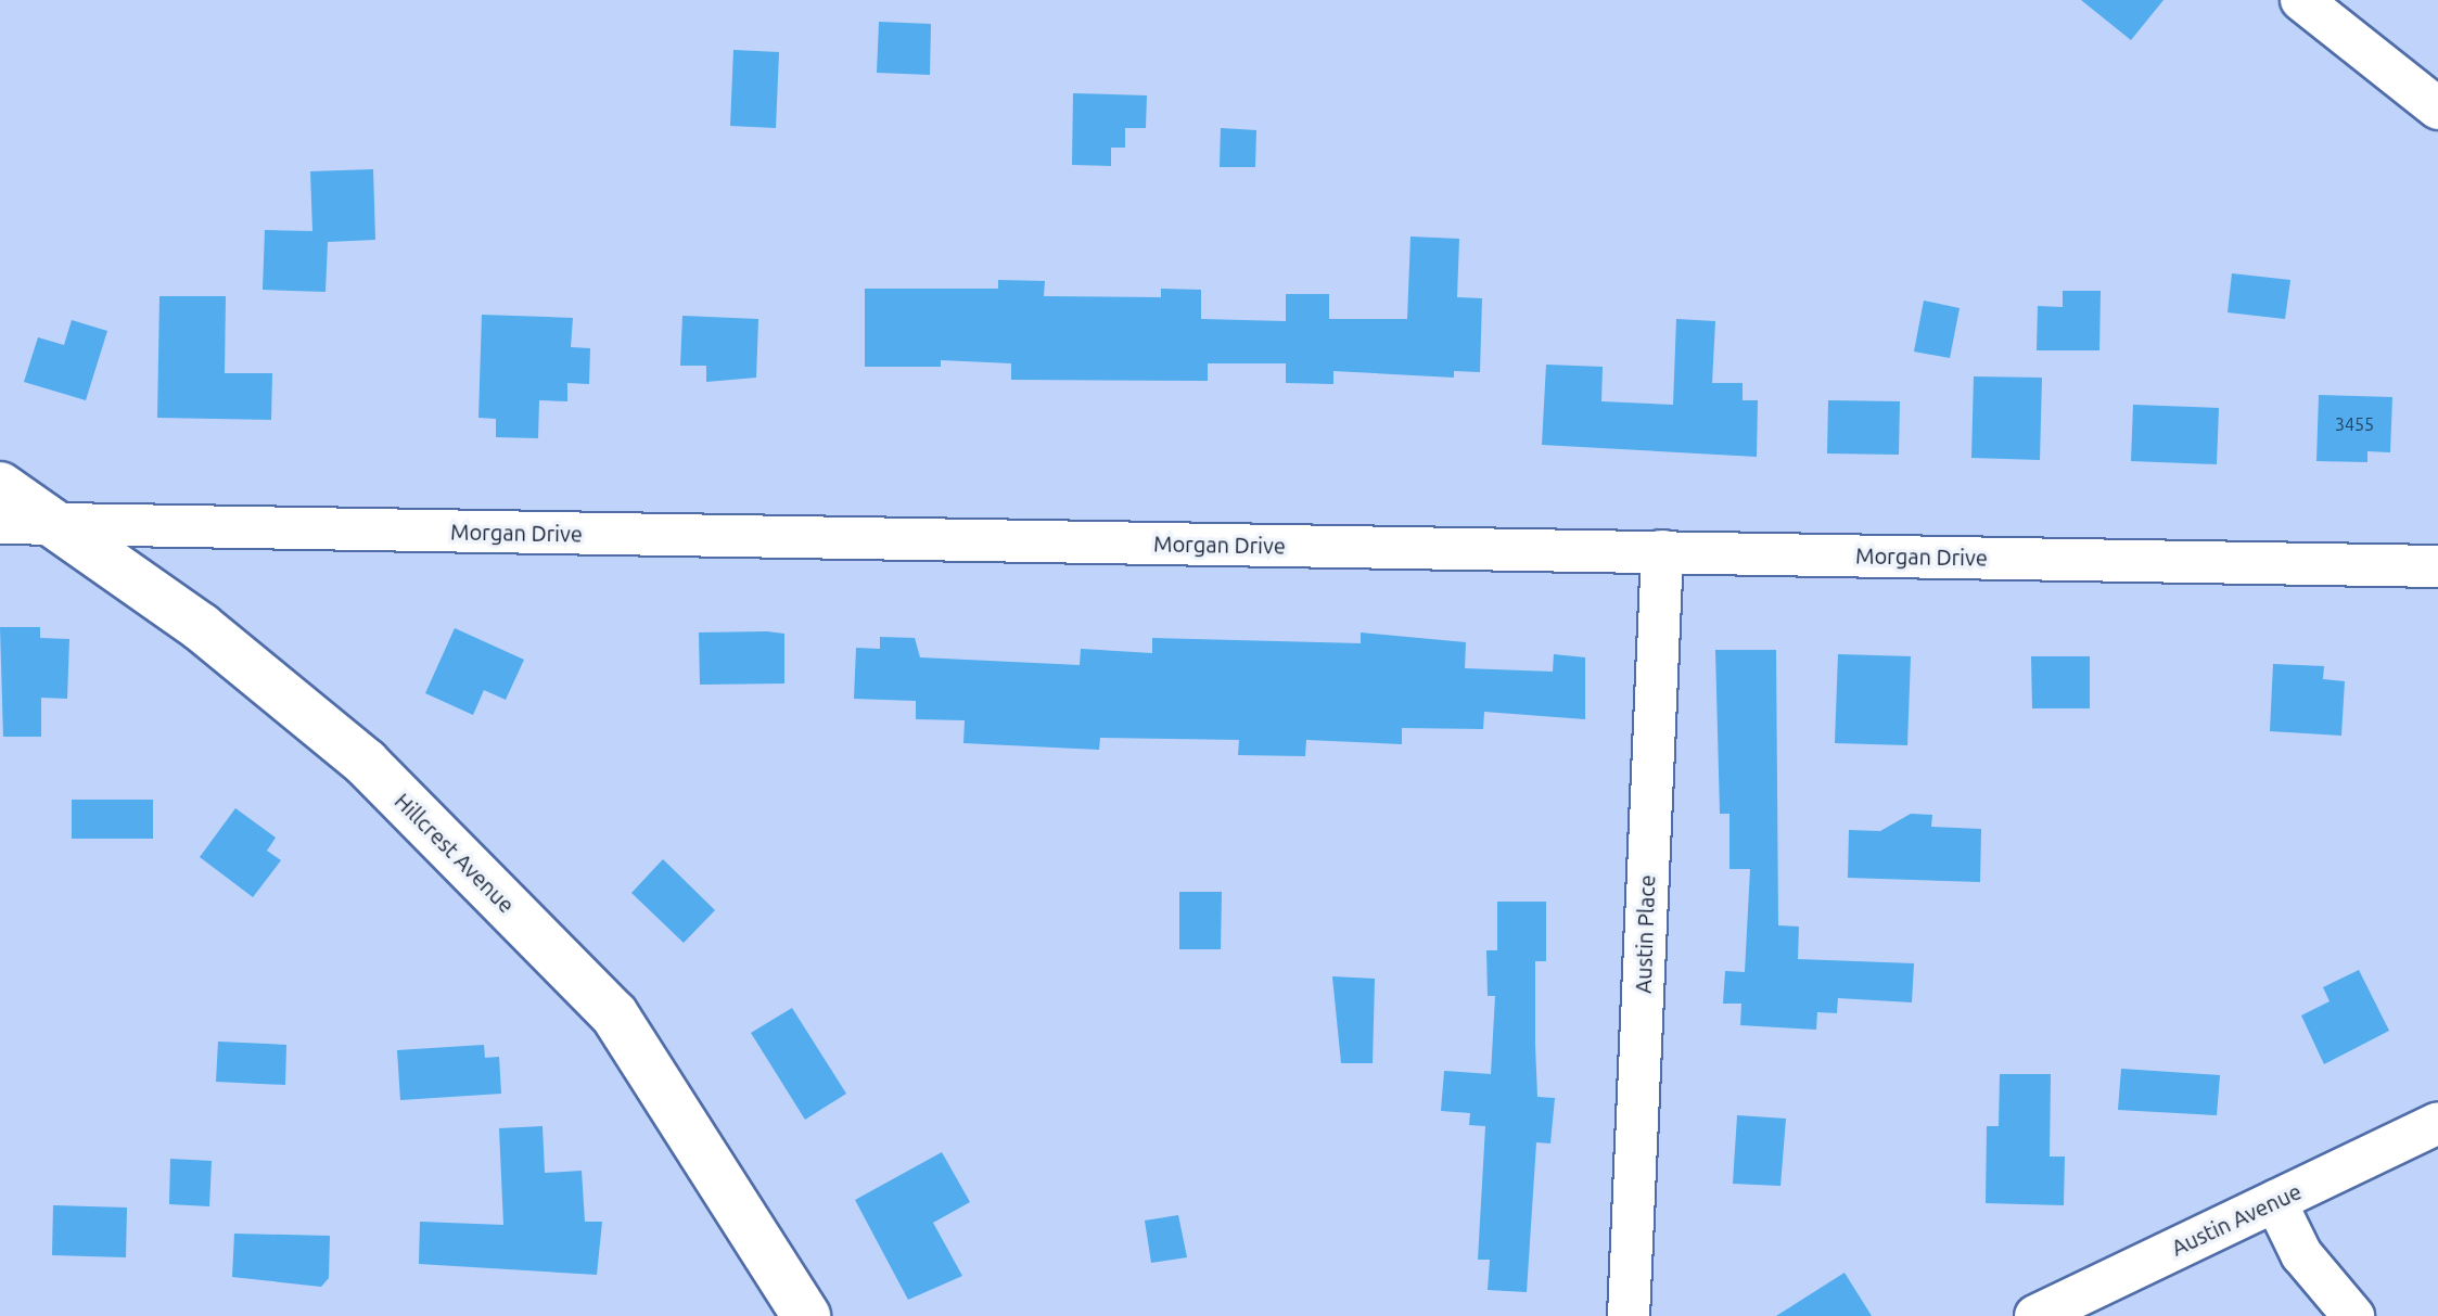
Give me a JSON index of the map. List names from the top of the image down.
{
  "streets": {
    "street": [
      "Morgan Drive",
      "Hillcrest Avenue",
      "Austin Place",
      "Austin Avenue"
    ]
  },
  "crossings": [
    ["Morgan Drive", "Hillcrest Avenue"],
    ["Morgan Drive", "Austin Place"]
  ],
  "house_numbers": ["3455"]
}
